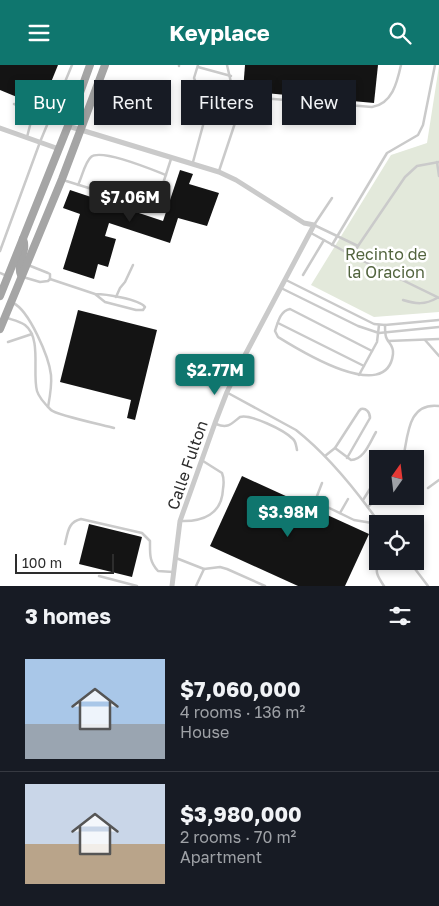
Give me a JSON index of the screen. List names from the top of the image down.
{
  "streets": {
    "street": ["Calle Fulton"]
  },
  "parks": ["Recinto de la Oracion"],
  "scale_bar": "100 m",
  "north": "top",
  "page": {
    "header": "Keyplace",
    "chip": [
      "Buy",
      "Rent",
      "Filters",
      "New"
    ],
    "price": ["$7.06M", "$2.77M", "$3.98M"],
    "scale": "100 m",
    "heading": "3 homes",
    "list": [
      {
        "name": "$7,060,000",
        "note": "4 rooms · 136 m² · House"
      },
      {
        "name": "$3,980,000",
        "note": "2 rooms · 70 m² · Apartment"
      }
    ]
  }
}
